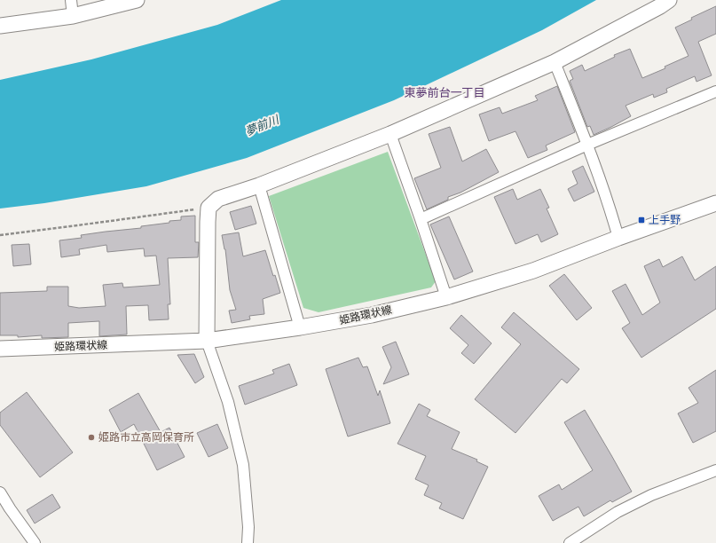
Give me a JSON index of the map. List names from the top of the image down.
{
  "streets": {
    "street": ["姫路環状線"]
  },
  "districts": ["東夢前台一丁目"],
  "water": ["夢前川"],
  "places": {
    "transit": ["上手野"],
    "other": ["姫路市立高岡保育所"]
  }
}
